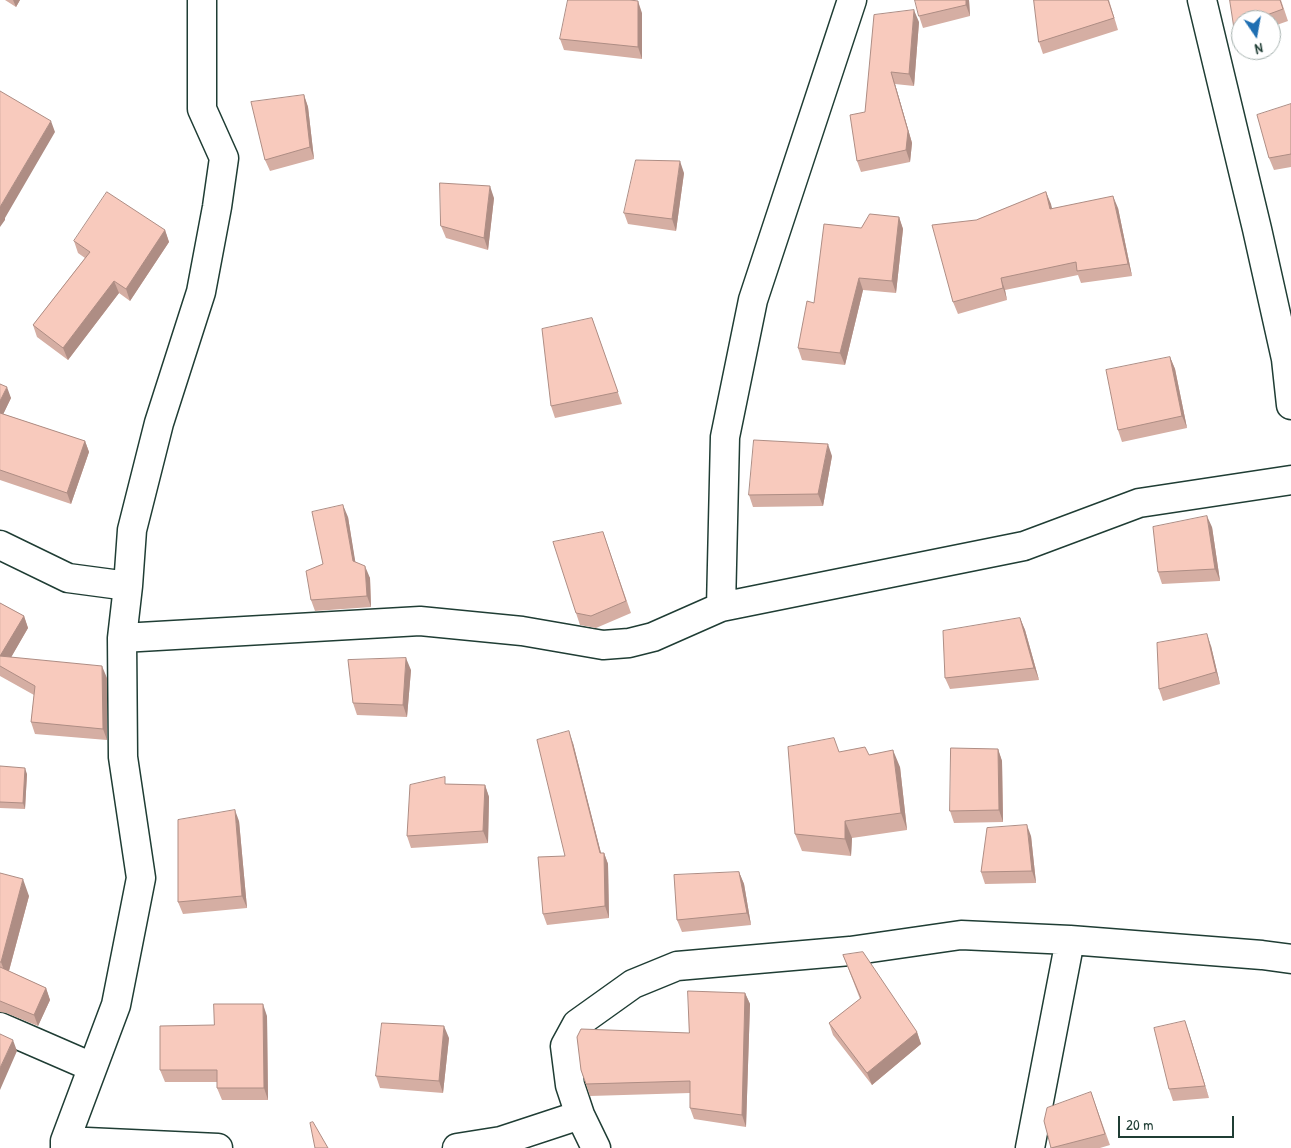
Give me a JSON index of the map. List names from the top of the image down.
{
  "scale_bar": "20 m",
  "north": "bottom"
}
